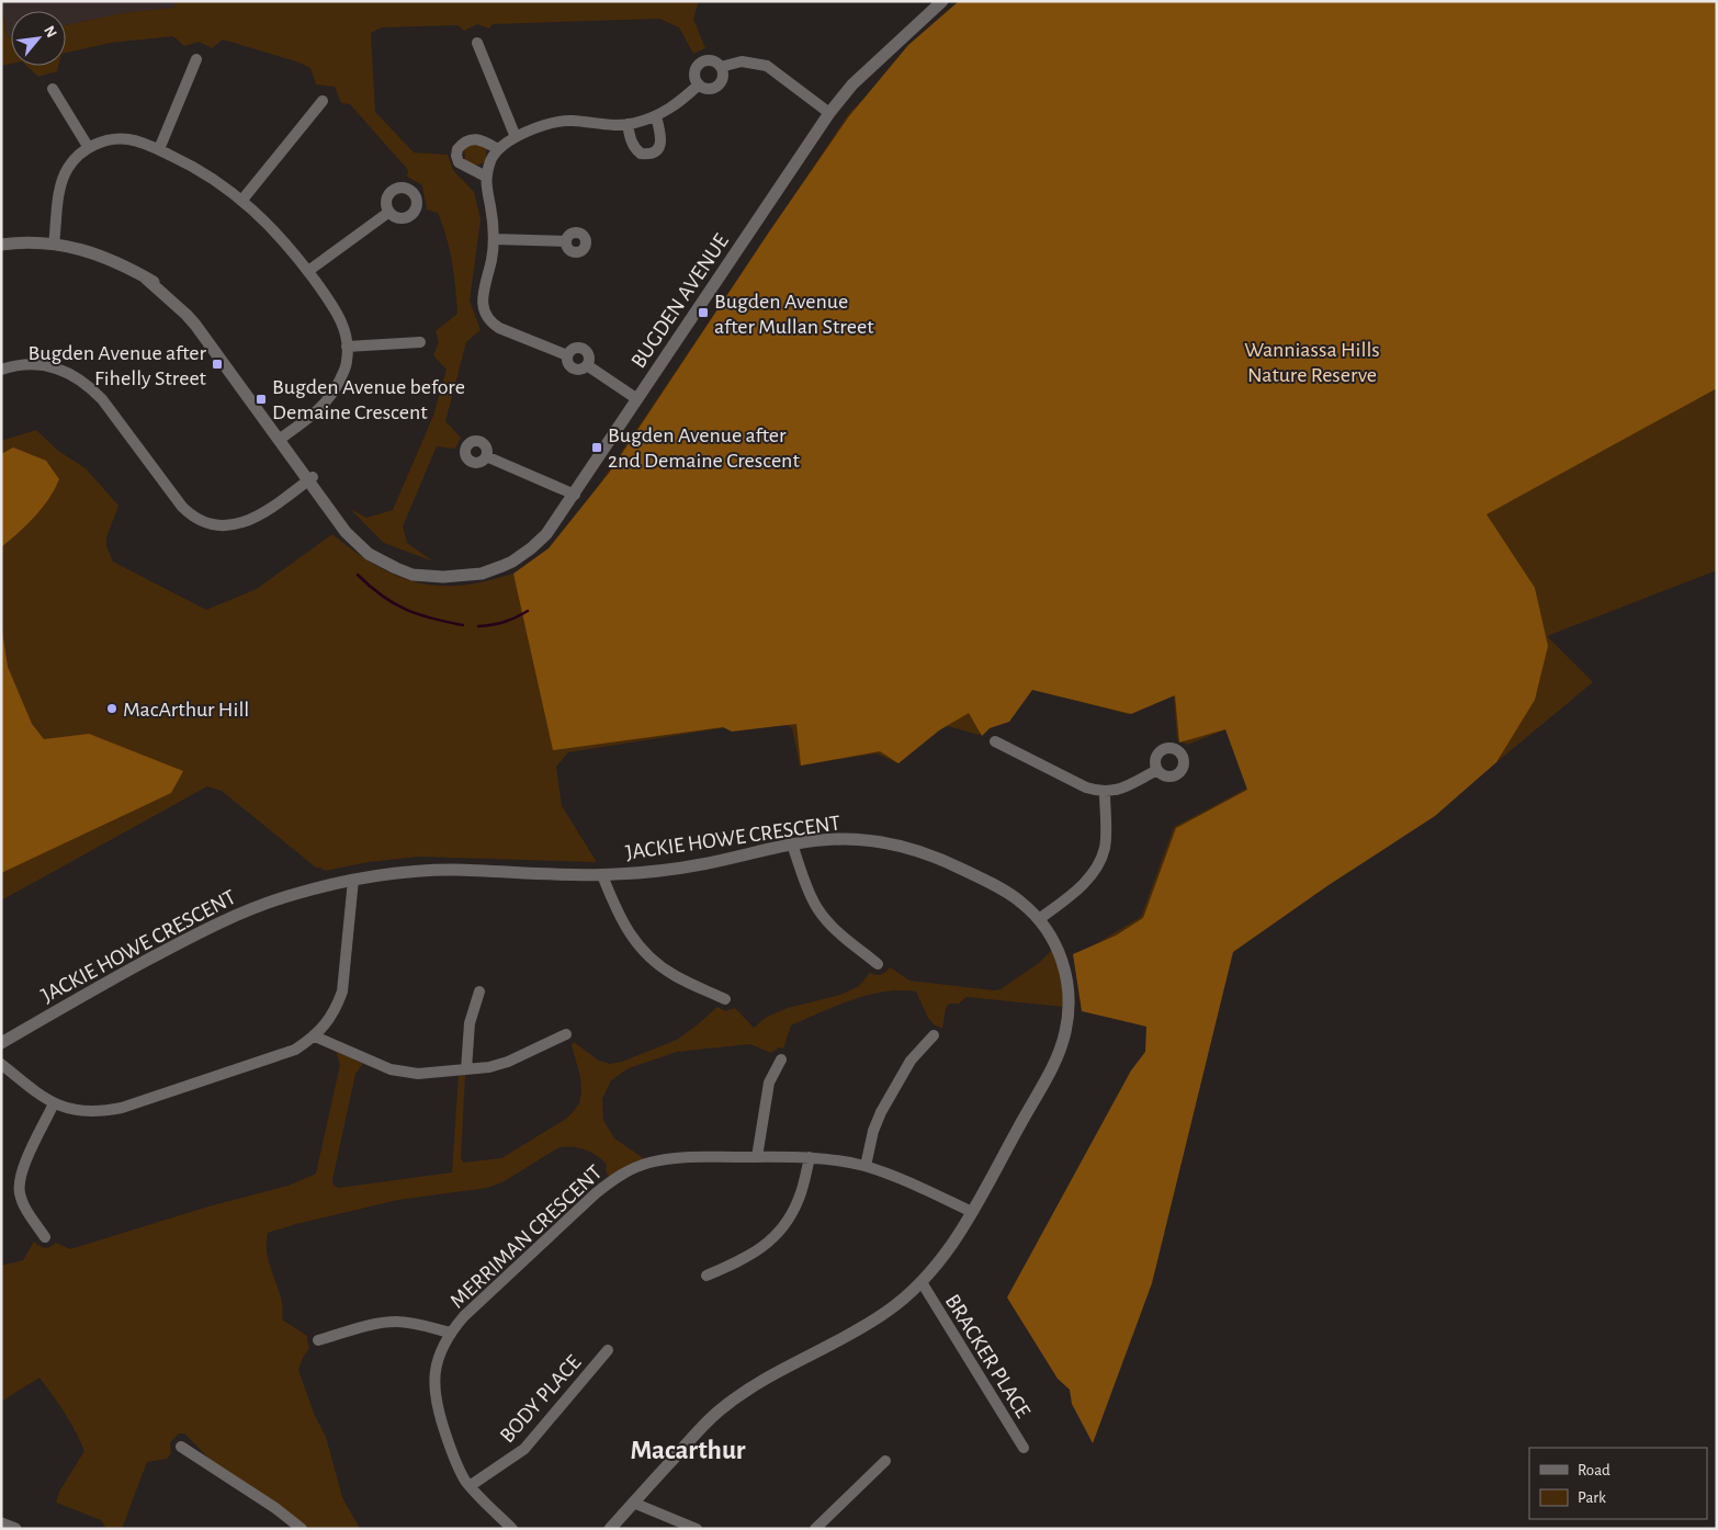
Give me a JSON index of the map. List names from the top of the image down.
{
  "streets": {
    "street": [
      "BUGDEN AVENUE",
      "JACKIE HOWE CRESCENT",
      "MERRIMAN CRESCENT",
      "BRACKER PLACE",
      "BODY PLACE"
    ]
  },
  "crossings": [
    ["JACKIE HOWE CRESCENT", "MERRIMAN CRESCENT"],
    ["JACKIE HOWE CRESCENT", "BRACKER PLACE"],
    ["MERRIMAN CRESCENT", "BODY PLACE"]
  ],
  "districts": ["Macarthur"],
  "parks": ["Wanniassa Hills Nature Reserve"],
  "places": {
    "transit": [
      "Bugden Avenue after Mullan Street",
      "Bugden Avenue after Fihelly Street",
      "Bugden Avenue before Demaine Crescent",
      "Bugden Avenue after 2nd Demaine Crescent"
    ],
    "other": ["MacArthur Hill"]
  },
  "legend": ["Road", "Park"],
  "north": "top right"
}
